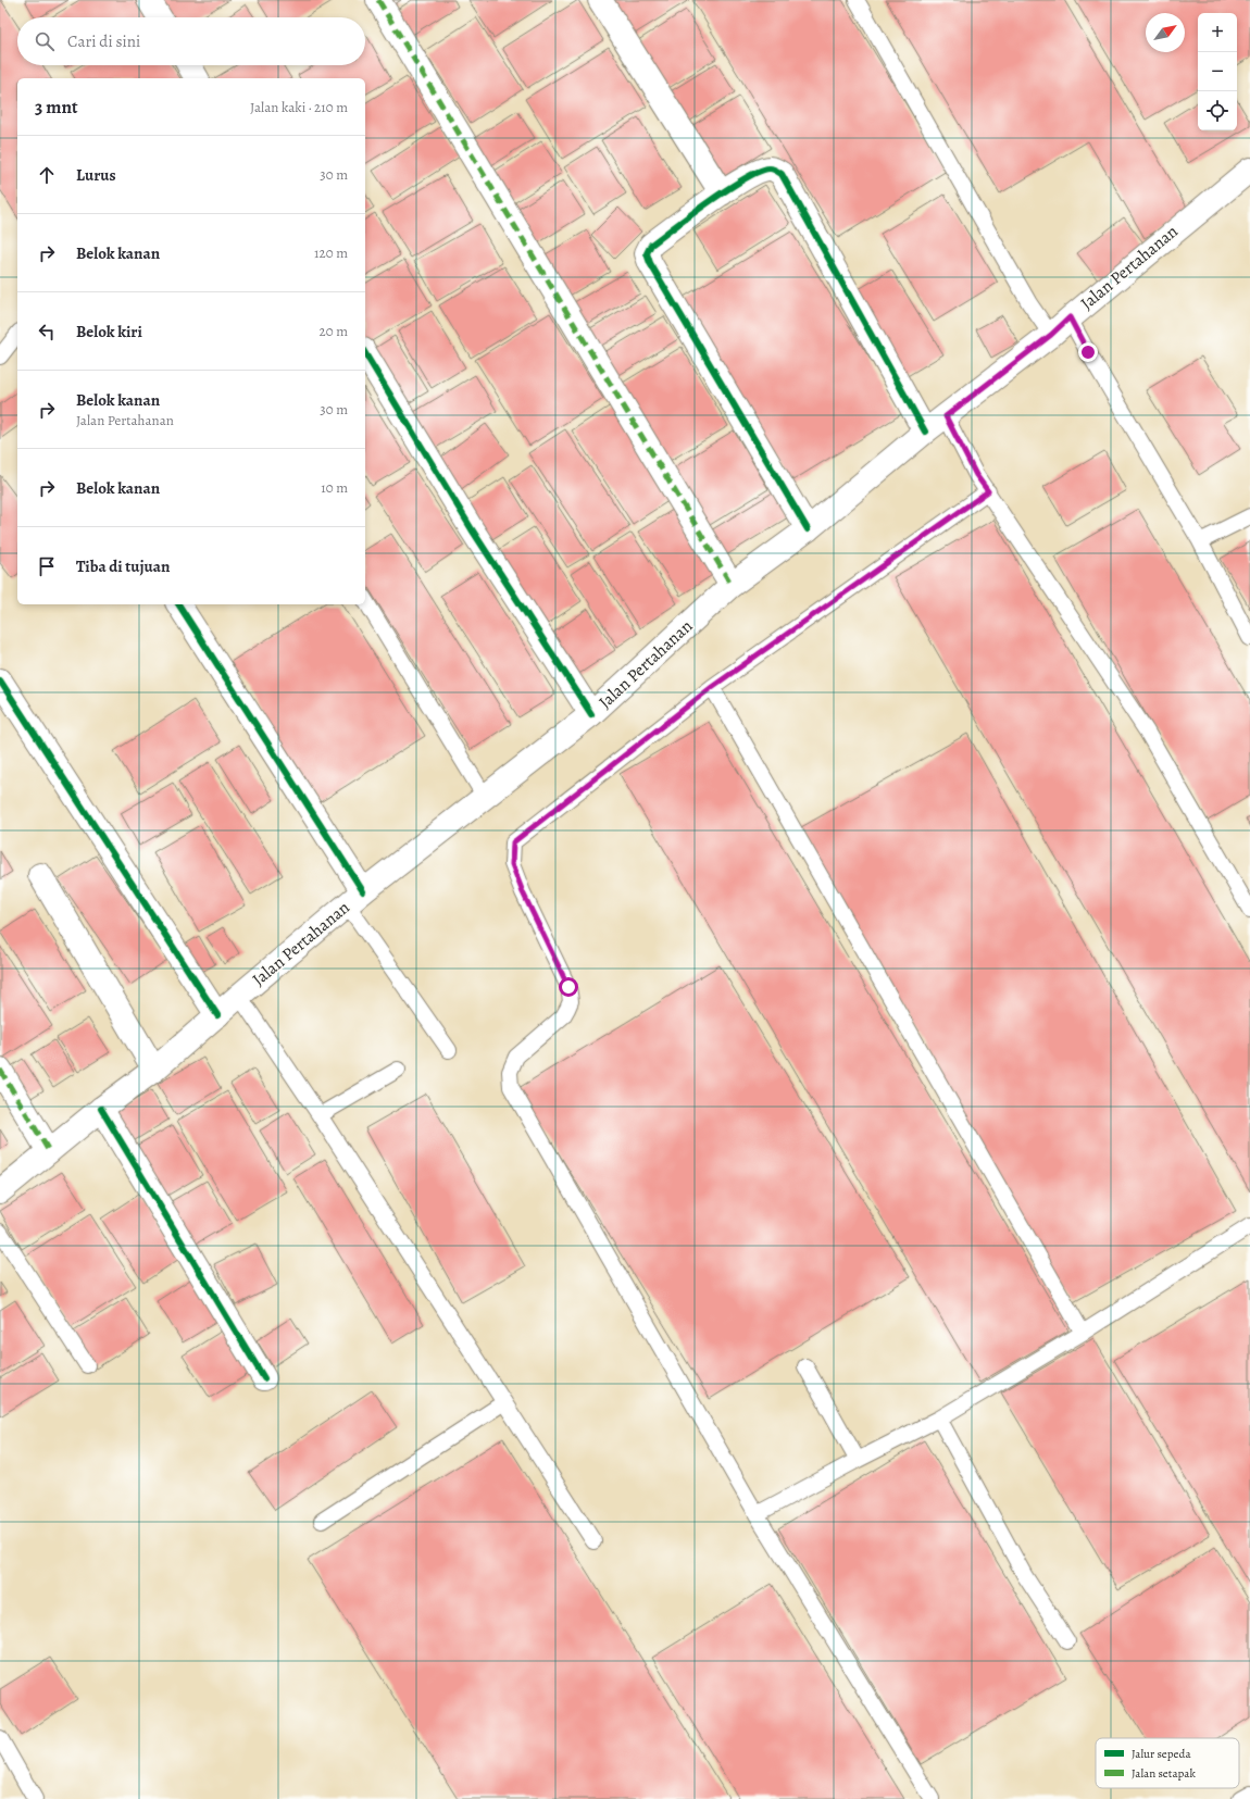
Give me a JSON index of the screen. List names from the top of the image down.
{
  "streets": {
    "street": ["Jalan Pertahanan"]
  },
  "legend": ["Jalur sepeda", "Jalan setapak"],
  "north": "top right",
  "page": {
    "map_buttons": ["+", "−"],
    "search": "Cari di sini",
    "heading": ["3 mnt", "Jalan kaki · 210 m"],
    "list": [
      ["Lurus", "30 m"],
      ["Belok kanan", "120 m"],
      ["Belok kiri", "20 m"],
      ["Belok kanan", "Jalan Pertahanan", "30 m"],
      ["Belok kanan", "10 m"],
      "Tiba di tujuan"
    ]
  }
}
